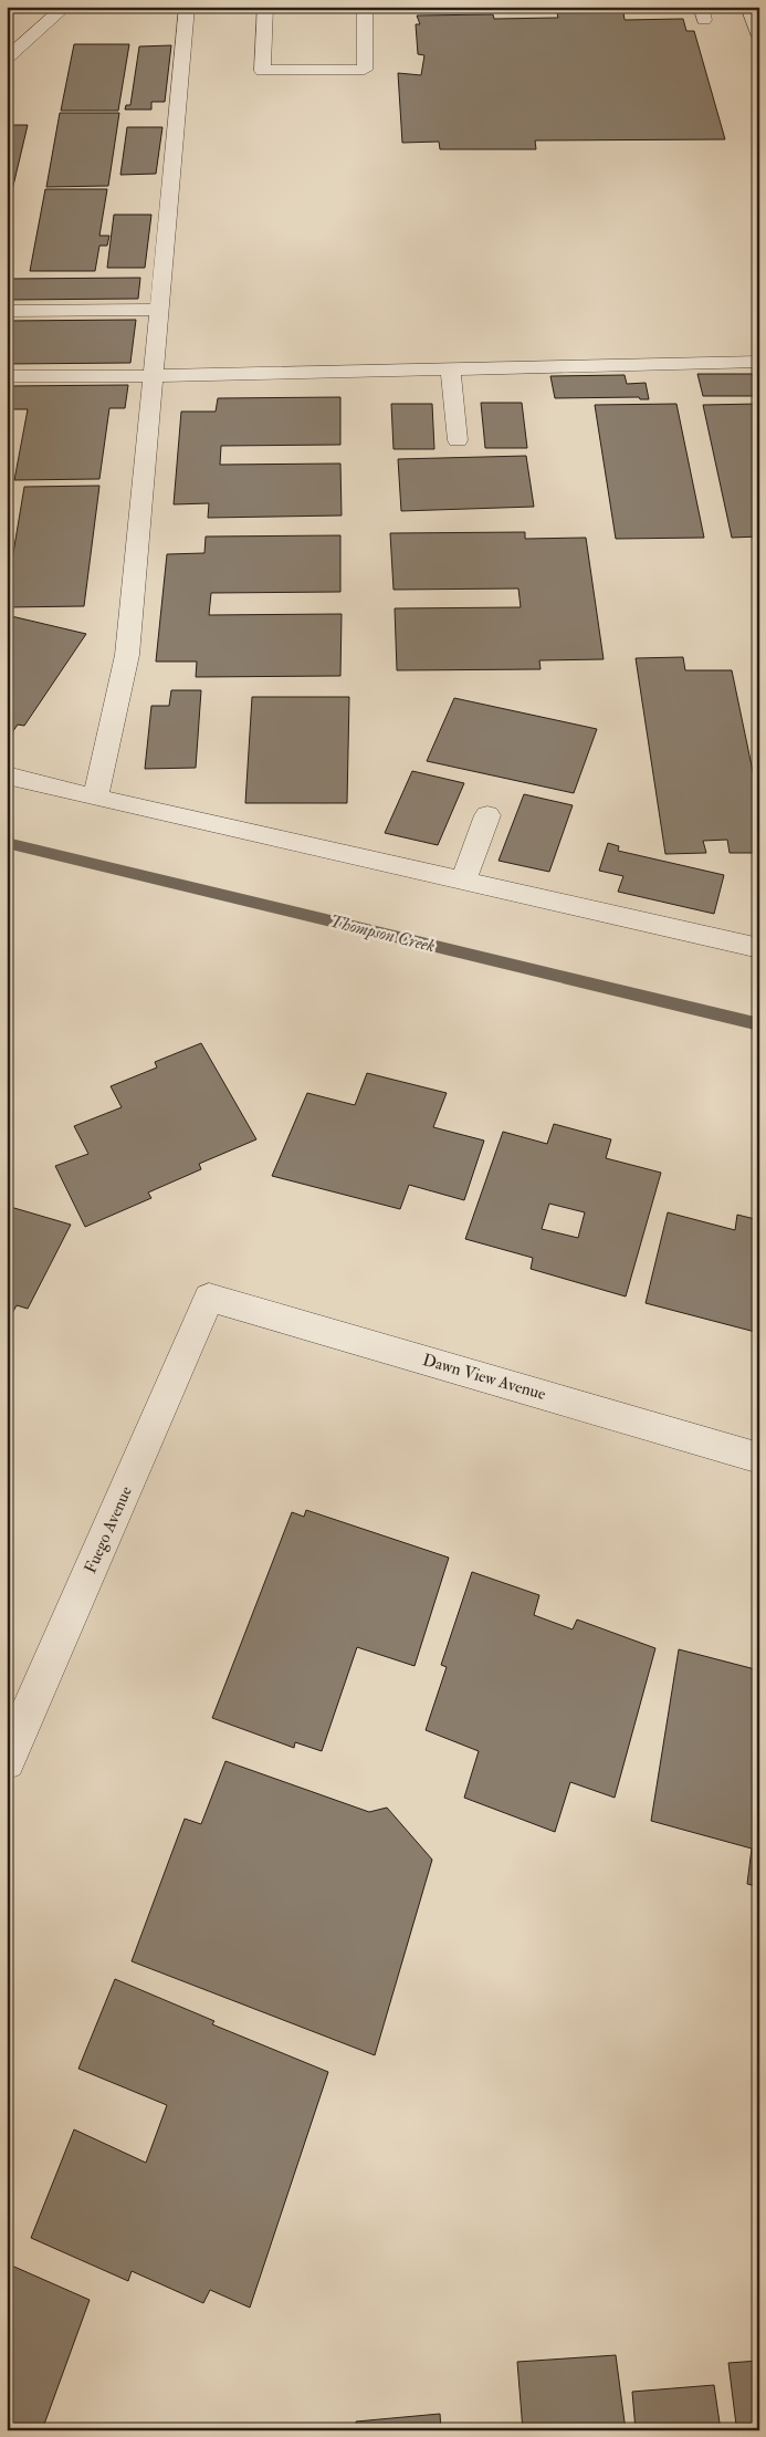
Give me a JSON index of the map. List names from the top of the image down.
{
  "streets": {
    "street": ["Dawn View Avenue", "Fuego Avenue"]
  },
  "crossings": [
    ["Dawn View Avenue", "Fuego Avenue"]
  ],
  "water": ["Thompson Creek"]
}
